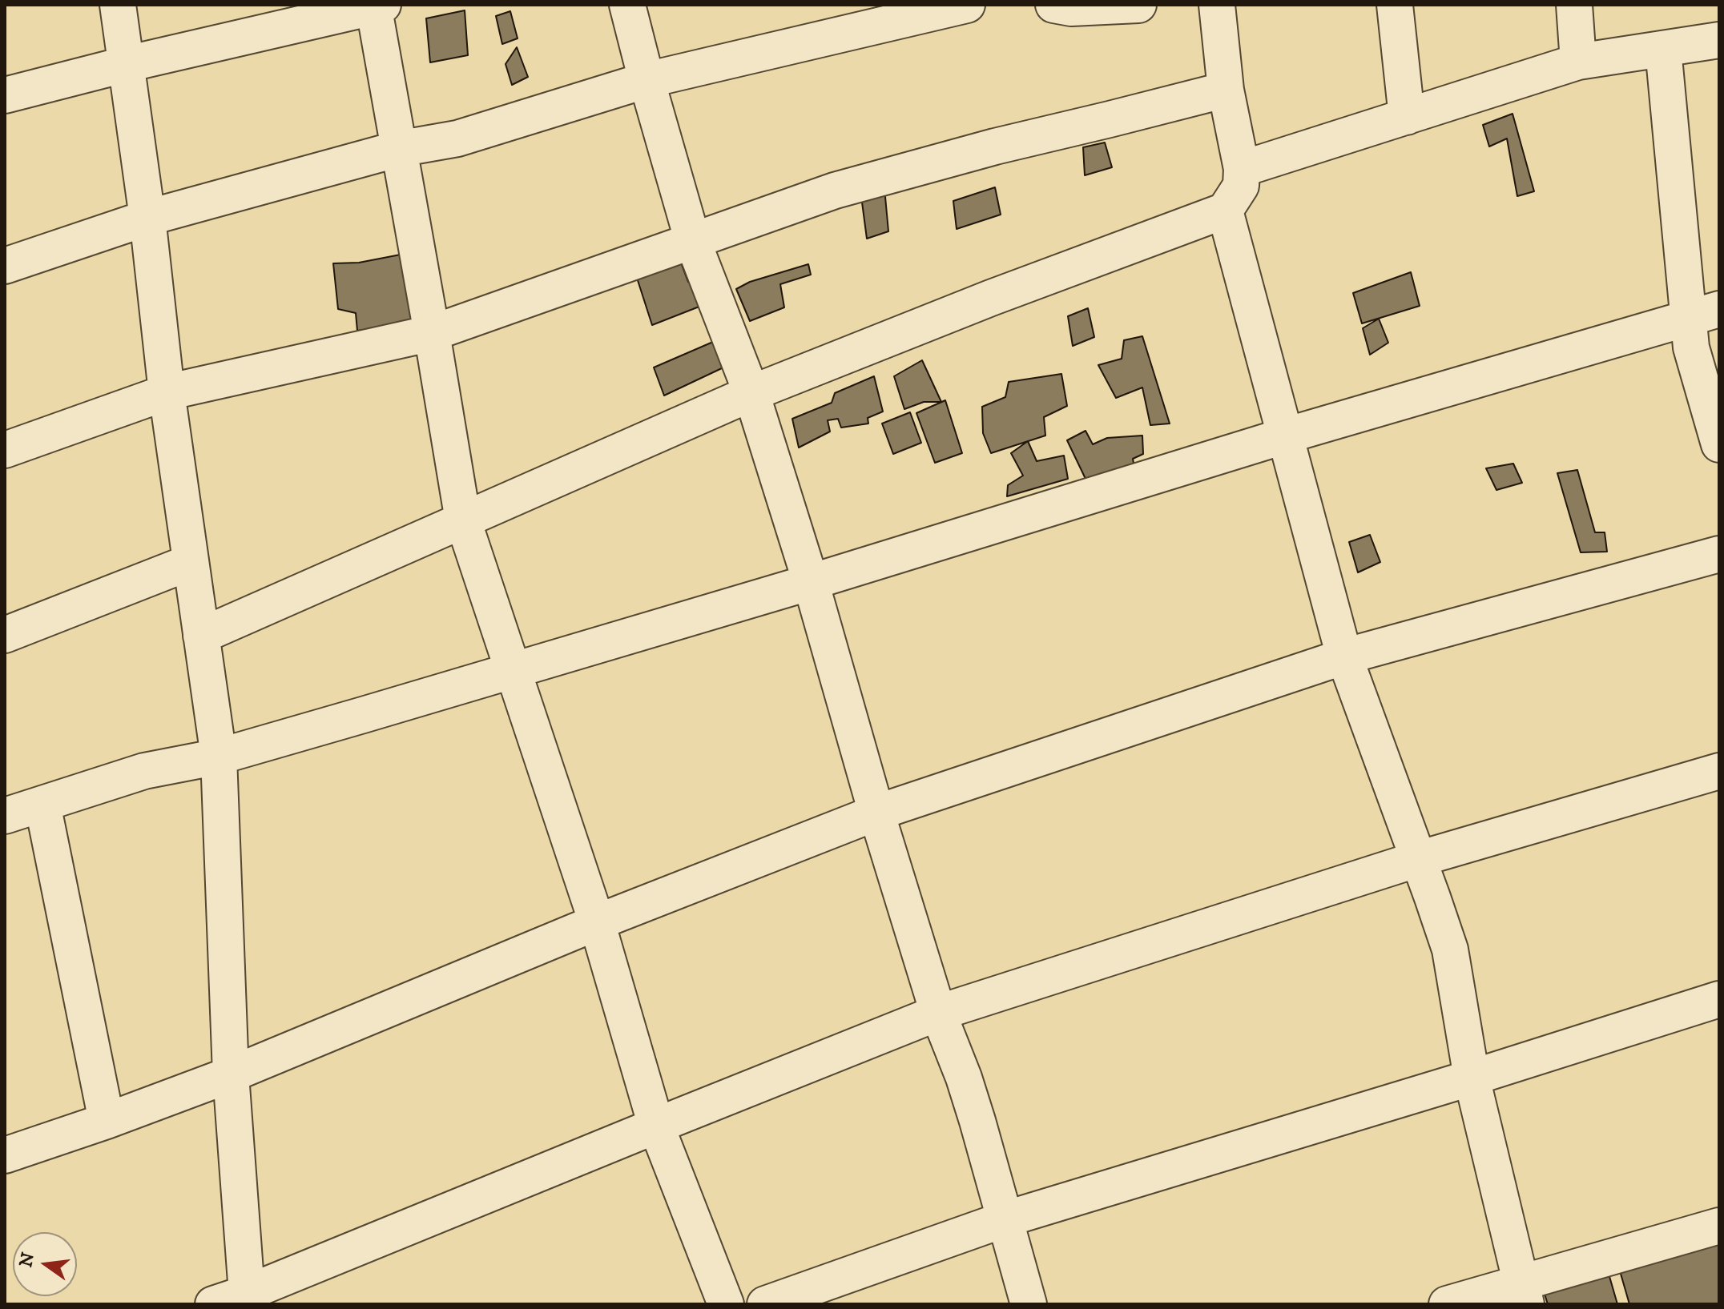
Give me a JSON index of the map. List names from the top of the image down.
{
  "north": "left"
}
